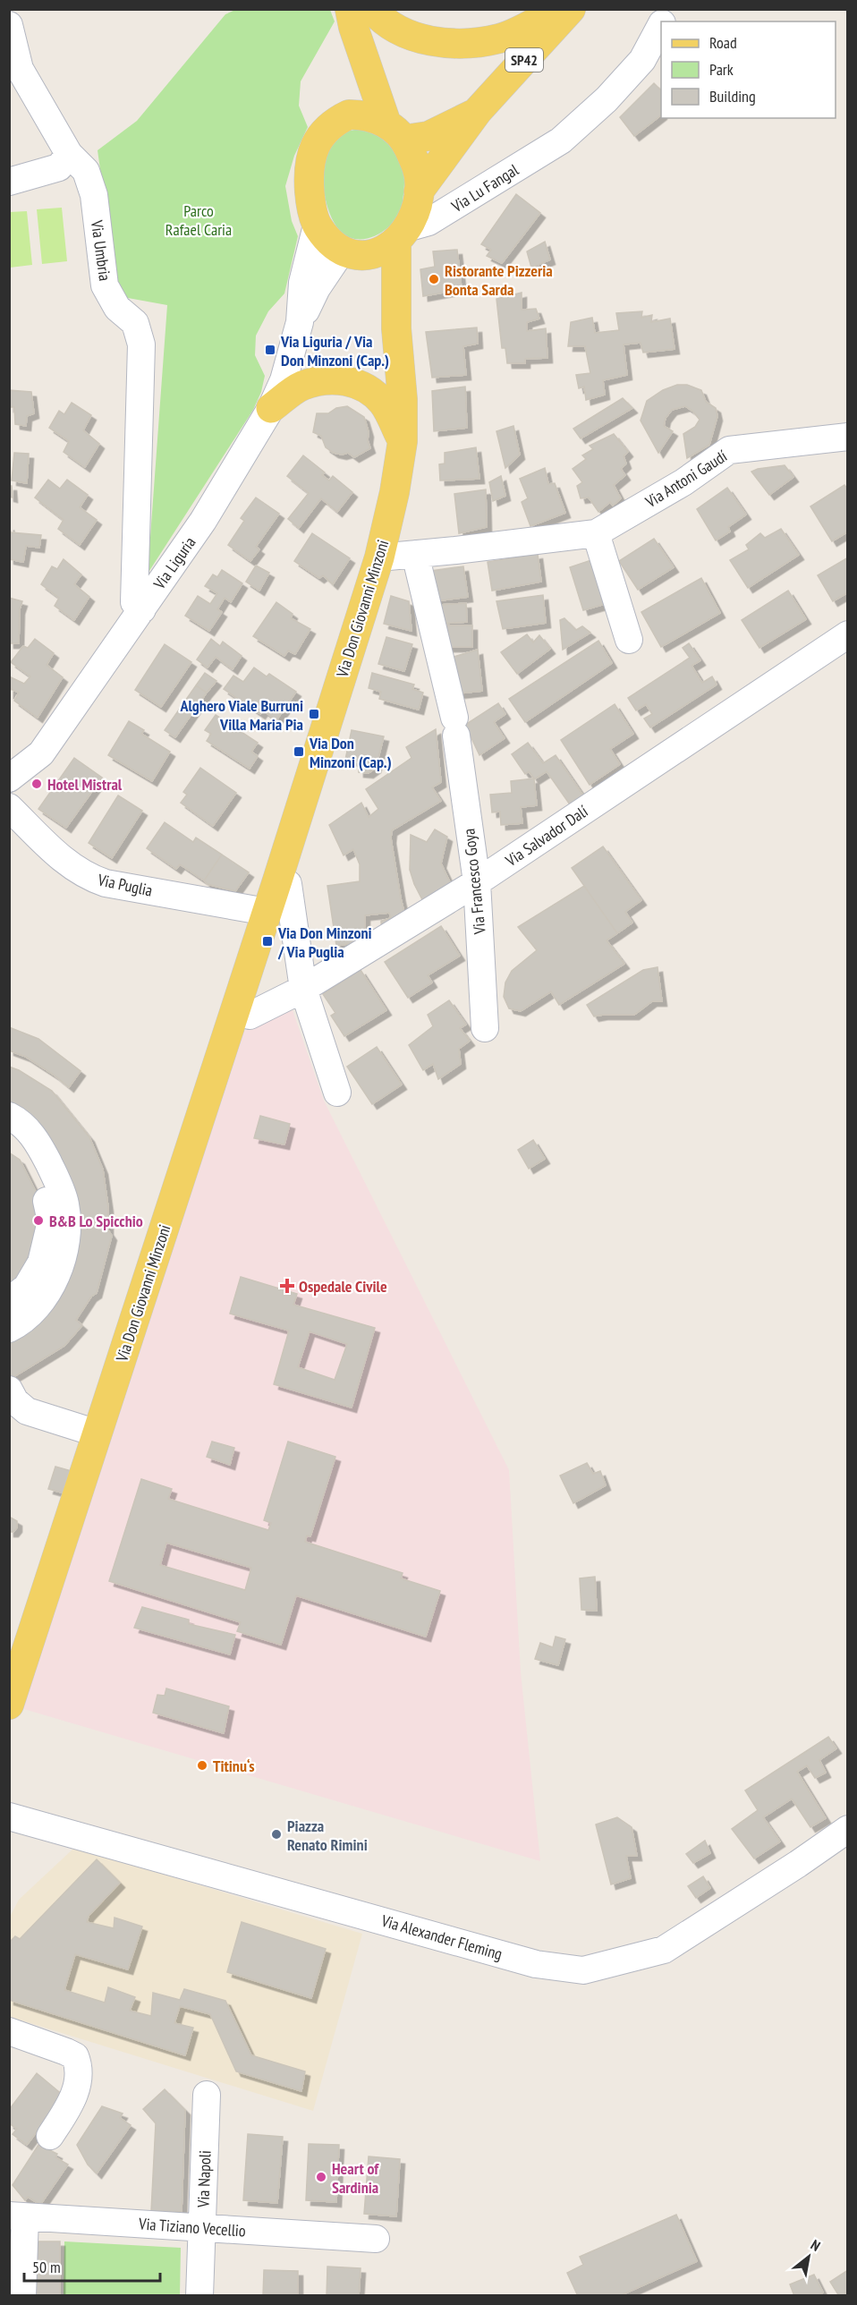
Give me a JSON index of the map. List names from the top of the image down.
{
  "streets": {
    "main road": ["SP42", "Via Don Giovanni Minzoni"],
    "street": [
      "Via Lu Fangal",
      "Via Umbria",
      "Via Antoni Gaudí",
      "Via Liguria",
      "Via Salvador Dalí",
      "Via Francesco Goya",
      "Via Puglia",
      "Via Alexander Fleming",
      "Via Napoli",
      "Via Tiziano Vecellio"
    ]
  },
  "crossings": [
    ["SP42", "Via Lu Fangal"],
    ["SP42", "Via Liguria"],
    ["SP42", "Via Don Giovanni Minzoni"],
    ["Via Lu Fangal", "Via Liguria"],
    ["Via Lu Fangal", "Via Don Giovanni Minzoni"],
    ["Via Umbria", "Via Liguria"],
    ["Via Antoni Gaudí", "Via Don Giovanni Minzoni"],
    ["Via Antoni Gaudí", "Via Francesco Goya"],
    ["Via Liguria", "Via Don Giovanni Minzoni"],
    ["Via Don Giovanni Minzoni", "Via Salvador Dalí"],
    ["Via Don Giovanni Minzoni", "Via Puglia"],
    ["Via Salvador Dalí", "Via Francesco Goya"],
    ["Via Napoli", "Via Tiziano Vecellio"]
  ],
  "parks": ["Parco Rafael Caria"],
  "places": {
    "other": [
      "Ristorante Pizzeria Bonta Sarda",
      "Hotel Mistral",
      "B&B Lo Spicchio",
      "Titinu‘s",
      "Piazza Renato Rimini",
      "Heart of Sardinia"
    ],
    "transit": [
      "Via Liguria / Via Don Minzoni (Cap.)",
      "Alghero Viale Burruni Villa Maria Pia",
      "Via Don Minzoni (Cap.)",
      "Via Don Minzoni / Via Puglia"
    ],
    "health": ["Ospedale Civile"]
  },
  "legend": ["Road", "Park", "Building"],
  "scale_bar": "50 m",
  "north": "top right"
}
